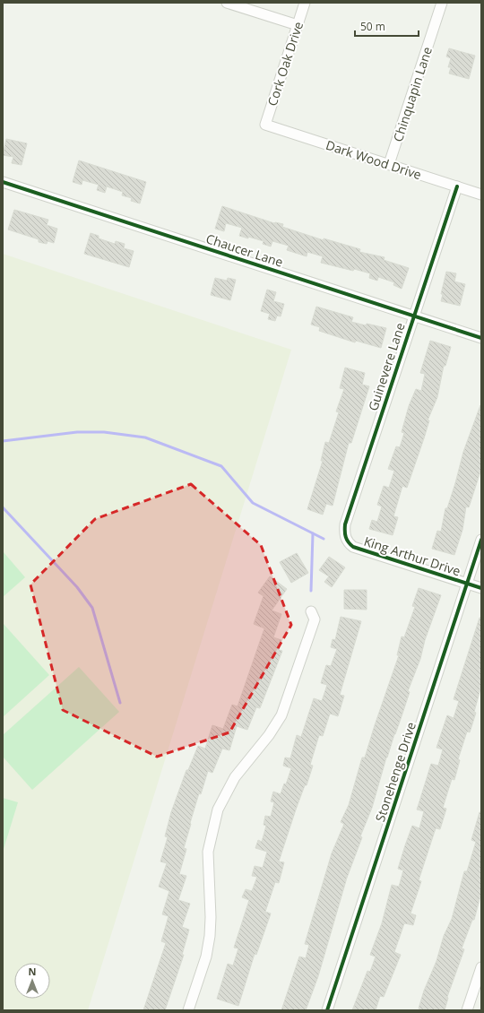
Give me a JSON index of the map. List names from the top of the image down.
{
  "streets": {
    "street": [
      "Cork Oak Drive",
      "Chinquapin Lane",
      "Dark Wood Drive",
      "Chaucer Lane",
      "Guinevere Lane",
      "King Arthur Drive",
      "Stonehenge Drive"
    ]
  },
  "crossings": [
    ["Cork Oak Drive", "Dark Wood Drive"],
    ["Chinquapin Lane", "Dark Wood Drive"],
    ["Dark Wood Drive", "Guinevere Lane"],
    ["Chaucer Lane", "Guinevere Lane"],
    ["Guinevere Lane", "King Arthur Drive"],
    ["King Arthur Drive", "Stonehenge Drive"]
  ],
  "scale_bar": "50 m",
  "north": "top"
}
